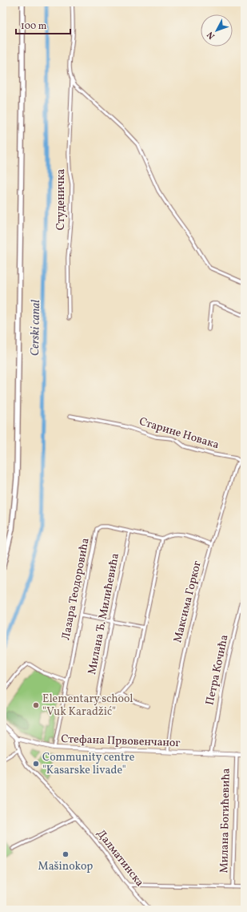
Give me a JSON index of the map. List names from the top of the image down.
{
  "streets": {
    "street": [
      "Студеничка",
      "Старине Новака",
      "Лазара Теодоровића",
      "Максима Горког",
      "Милана Ђ. Милићевића",
      "Петра Кочића",
      "Стефана Првовенчаног",
      "Милана Богићевића",
      "Далматинска"
    ]
  },
  "crossings": [
    ["Старине Новака", "Максима Горког"],
    ["Лазара Теодоровића", "Милана Ђ. Милићевића"],
    ["Лазара Теодоровића", "Стефана Првовенчаног"],
    ["Максима Горког", "Стефана Првовенчаног"],
    ["Петра Кочића", "Стефана Првовенчаног"],
    ["Стефана Првовенчаног", "Милана Богићевића"],
    ["Стефана Првовенчаног", "Далматинска"]
  ],
  "water": ["Cerski canal"],
  "places": ["Elementary school \"Vuk Karadžić\"", "Community centre \"Kasarske livade\"", "Mašinokop"],
  "scale_bar": "100 m",
  "north": "bottom left"
}
